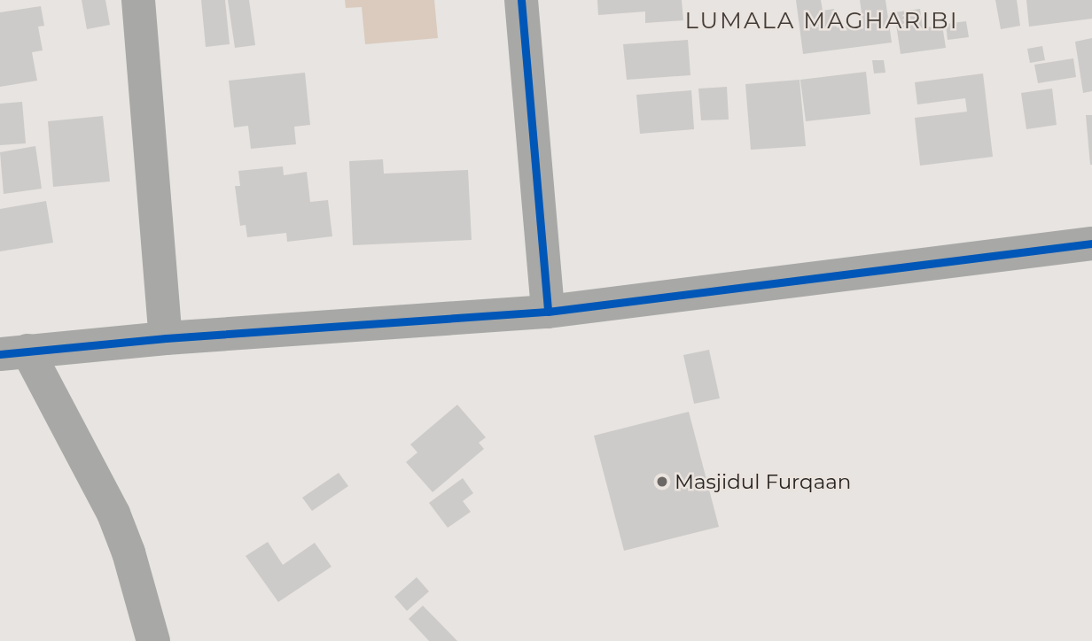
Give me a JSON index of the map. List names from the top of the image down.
{
  "districts": ["LUMALA MAGHARIBI"],
  "places": ["Masjidul Furqaan"]
}
